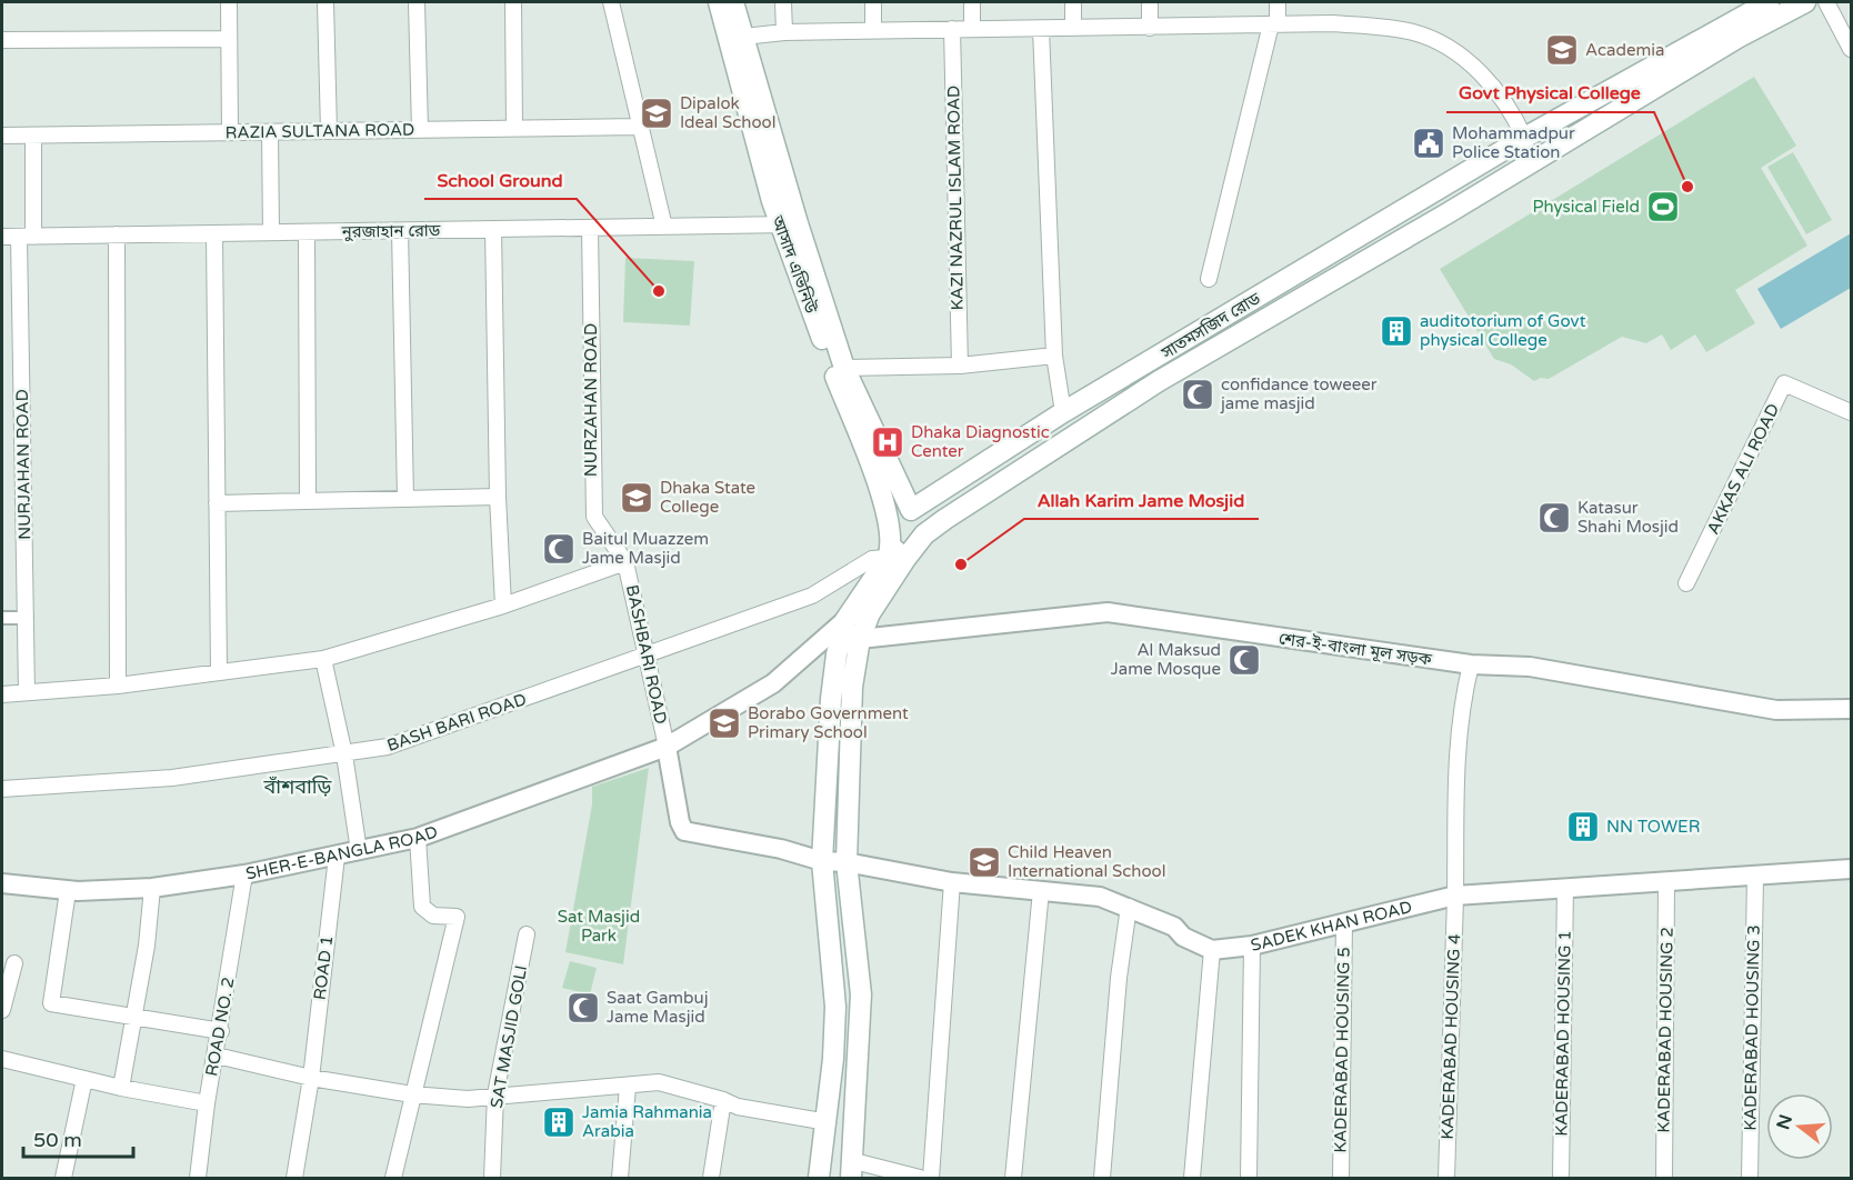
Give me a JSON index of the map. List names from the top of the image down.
{
  "streets": {
    "main road": ["আসাদ এভিনিউ", "সাতমসজিদ রোড"],
    "street": [
      "RAZIA SULTANA ROAD",
      "KAZI NAZRUL ISLAM ROAD",
      "নুরজাহান রোড",
      "NURZAHAN ROAD",
      "NURJAHAN ROAD",
      "AKKAS ALI ROAD",
      "শের-ই-বাংলা মূল সড়ক",
      "BASHBARI ROAD",
      "BASH BARI ROAD",
      "SHER-E-BANGLA ROAD",
      "SADEK KHAN ROAD",
      "ROAD 1",
      "ROAD NO. 2",
      "KADERABAD HOUSING 3",
      "KADERABAD HOUSING 2",
      "KADERABAD HOUSING 1",
      "SAT MASJID GOLI",
      "KADERABAD HOUSING 4",
      "KADERABAD HOUSING 5"
    ]
  },
  "crossings": [
    ["RAZIA SULTANA ROAD", "NURJAHAN ROAD"],
    ["নুরজাহান রোড", "আসাদ এভিনিউ"],
    ["নুরজাহান রোড", "NURZAHAN ROAD"],
    ["নুরজাহান রোড", "NURJAHAN ROAD"],
    ["আসাদ এভিনিউ", "সাতমসজিদ রোড"],
    ["আসাদ এভিনিউ", "BASH BARI ROAD"],
    ["সাতমসজিদ রোড", "BASH BARI ROAD"],
    ["NURZAHAN ROAD", "BASHBARI ROAD"],
    ["শের-ই-বাংলা মূল সড়ক", "KADERABAD HOUSING 4"],
    ["BASHBARI ROAD", "BASH BARI ROAD"],
    ["BASHBARI ROAD", "SHER-E-BANGLA ROAD"],
    ["SHER-E-BANGLA ROAD", "ROAD 1"],
    ["SHER-E-BANGLA ROAD", "ROAD NO. 2"],
    ["SADEK KHAN ROAD", "KADERABAD HOUSING 3"],
    ["SADEK KHAN ROAD", "KADERABAD HOUSING 2"],
    ["SADEK KHAN ROAD", "KADERABAD HOUSING 1"],
    ["SADEK KHAN ROAD", "KADERABAD HOUSING 4"],
    ["SADEK KHAN ROAD", "KADERABAD HOUSING 5"]
  ],
  "districts": ["বাঁশবাড়ি"],
  "parks": ["Sat Masjid Park"],
  "places": {
    "school or university": [
      "Academia",
      "Dipalok Ideal School",
      "Dhaka State College",
      "Borabo Government Primary School",
      "Child Heaven International School"
    ],
    "public building": ["Mohammadpur Police Station"],
    "other": ["Govt Physical College", "School Ground", "Allah Karim Jame Mosjid"],
    "sports": ["Physical Field"],
    "building": ["auditotorium of Govt physical College", "NN TOWER", "Jamia Rahmania Arabia"],
    "mosque": [
      "confidance toweeer jame masjid",
      "Katasur Shahi Mosjid",
      "Baitul Muazzem Jame Masjid",
      "Al Maksud Jame Mosque",
      "Saat Gambuj Jame Masjid"
    ],
    "hospital": ["Dhaka Diagnostic Center"]
  },
  "scale_bar": "50 m",
  "north": "left"
}
